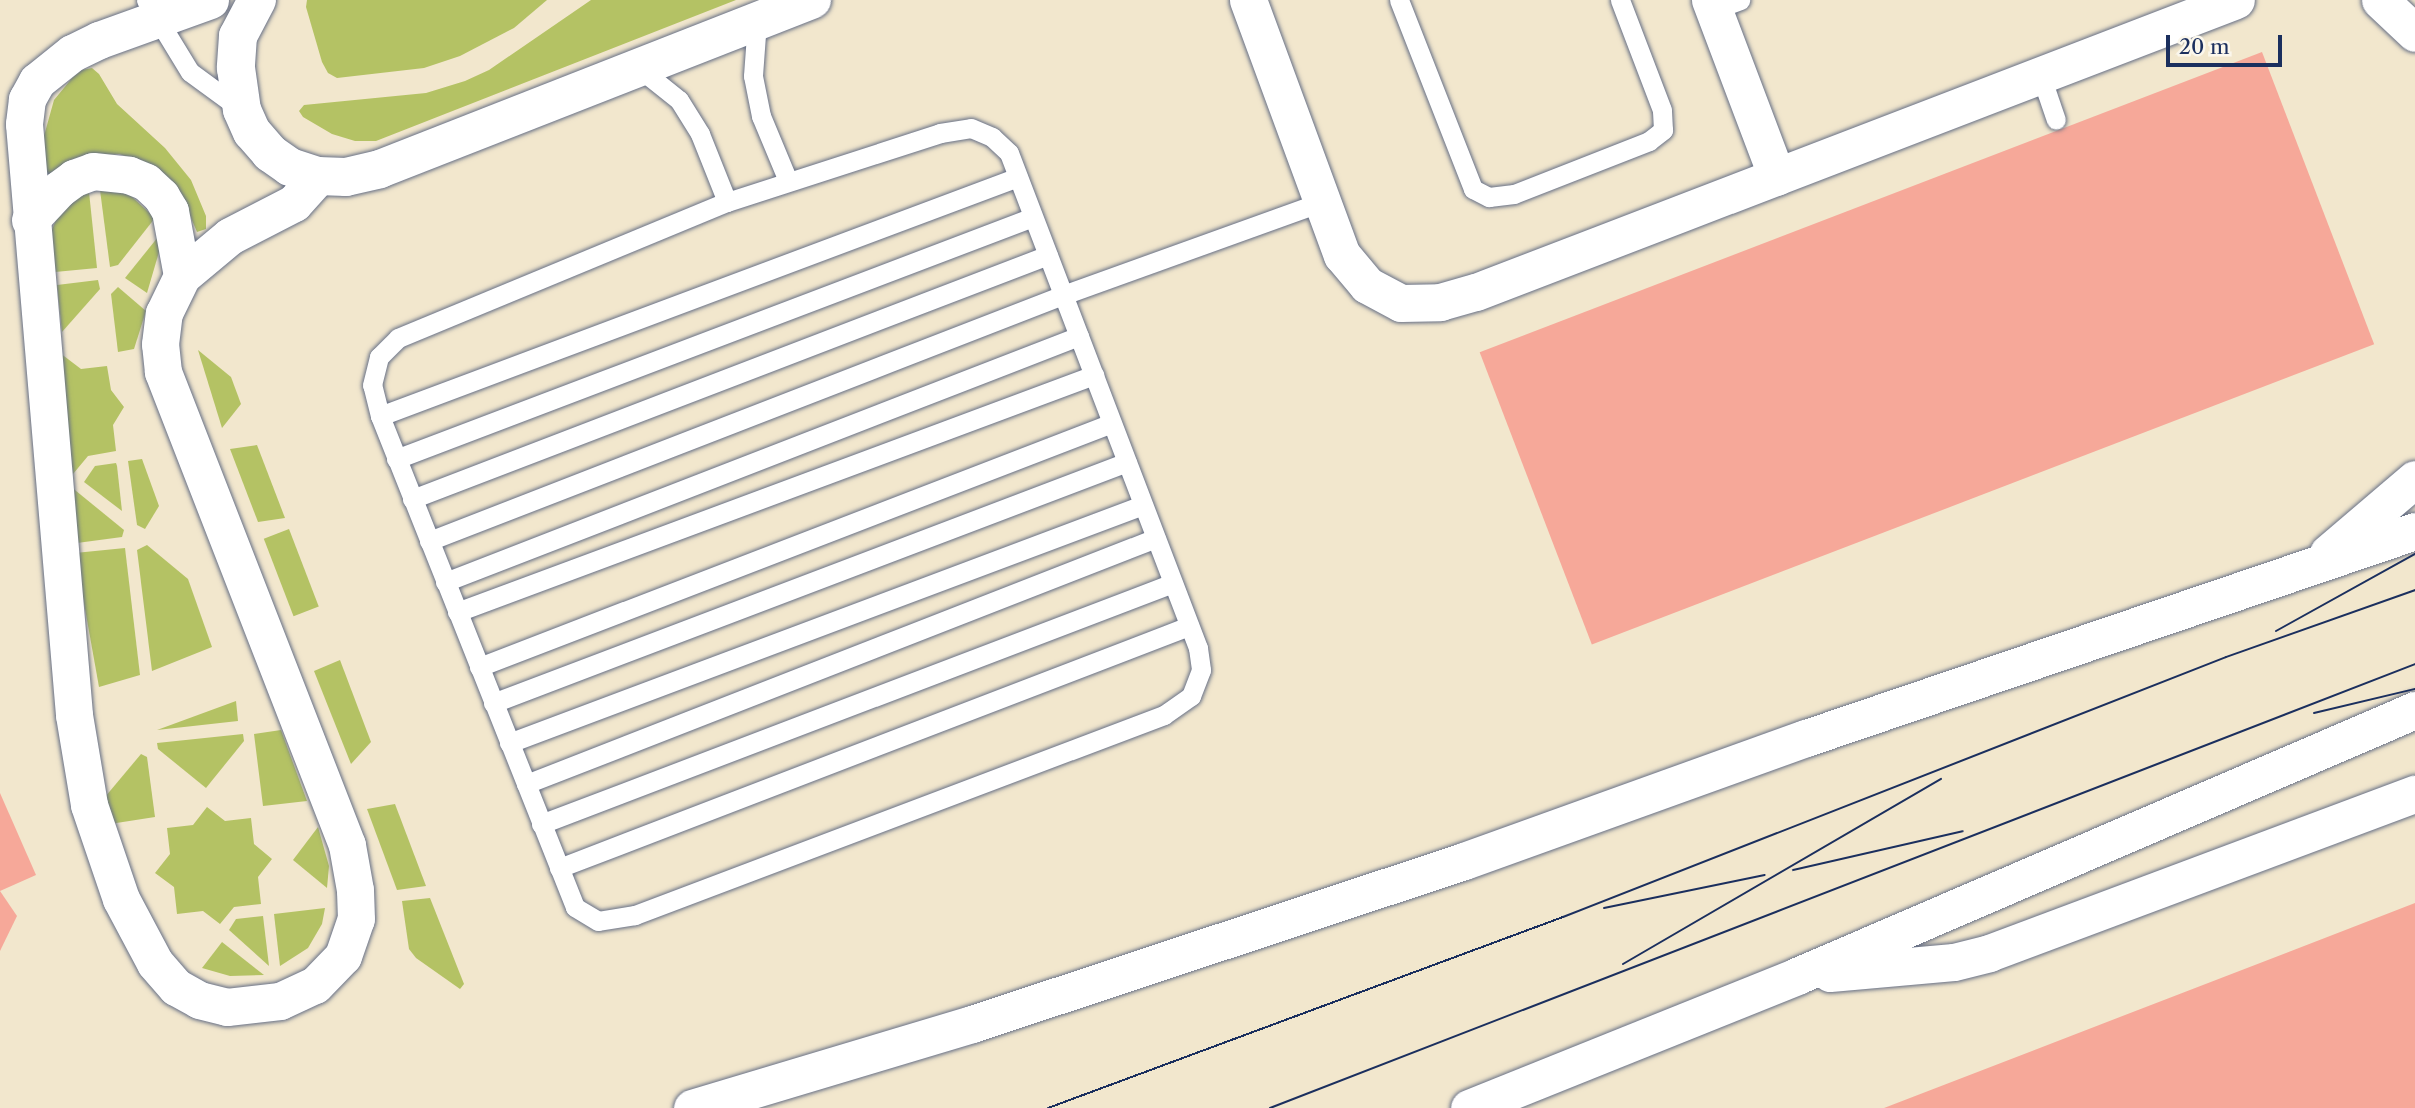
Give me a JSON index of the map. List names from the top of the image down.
{
  "scale_bar": "20 m"
}
